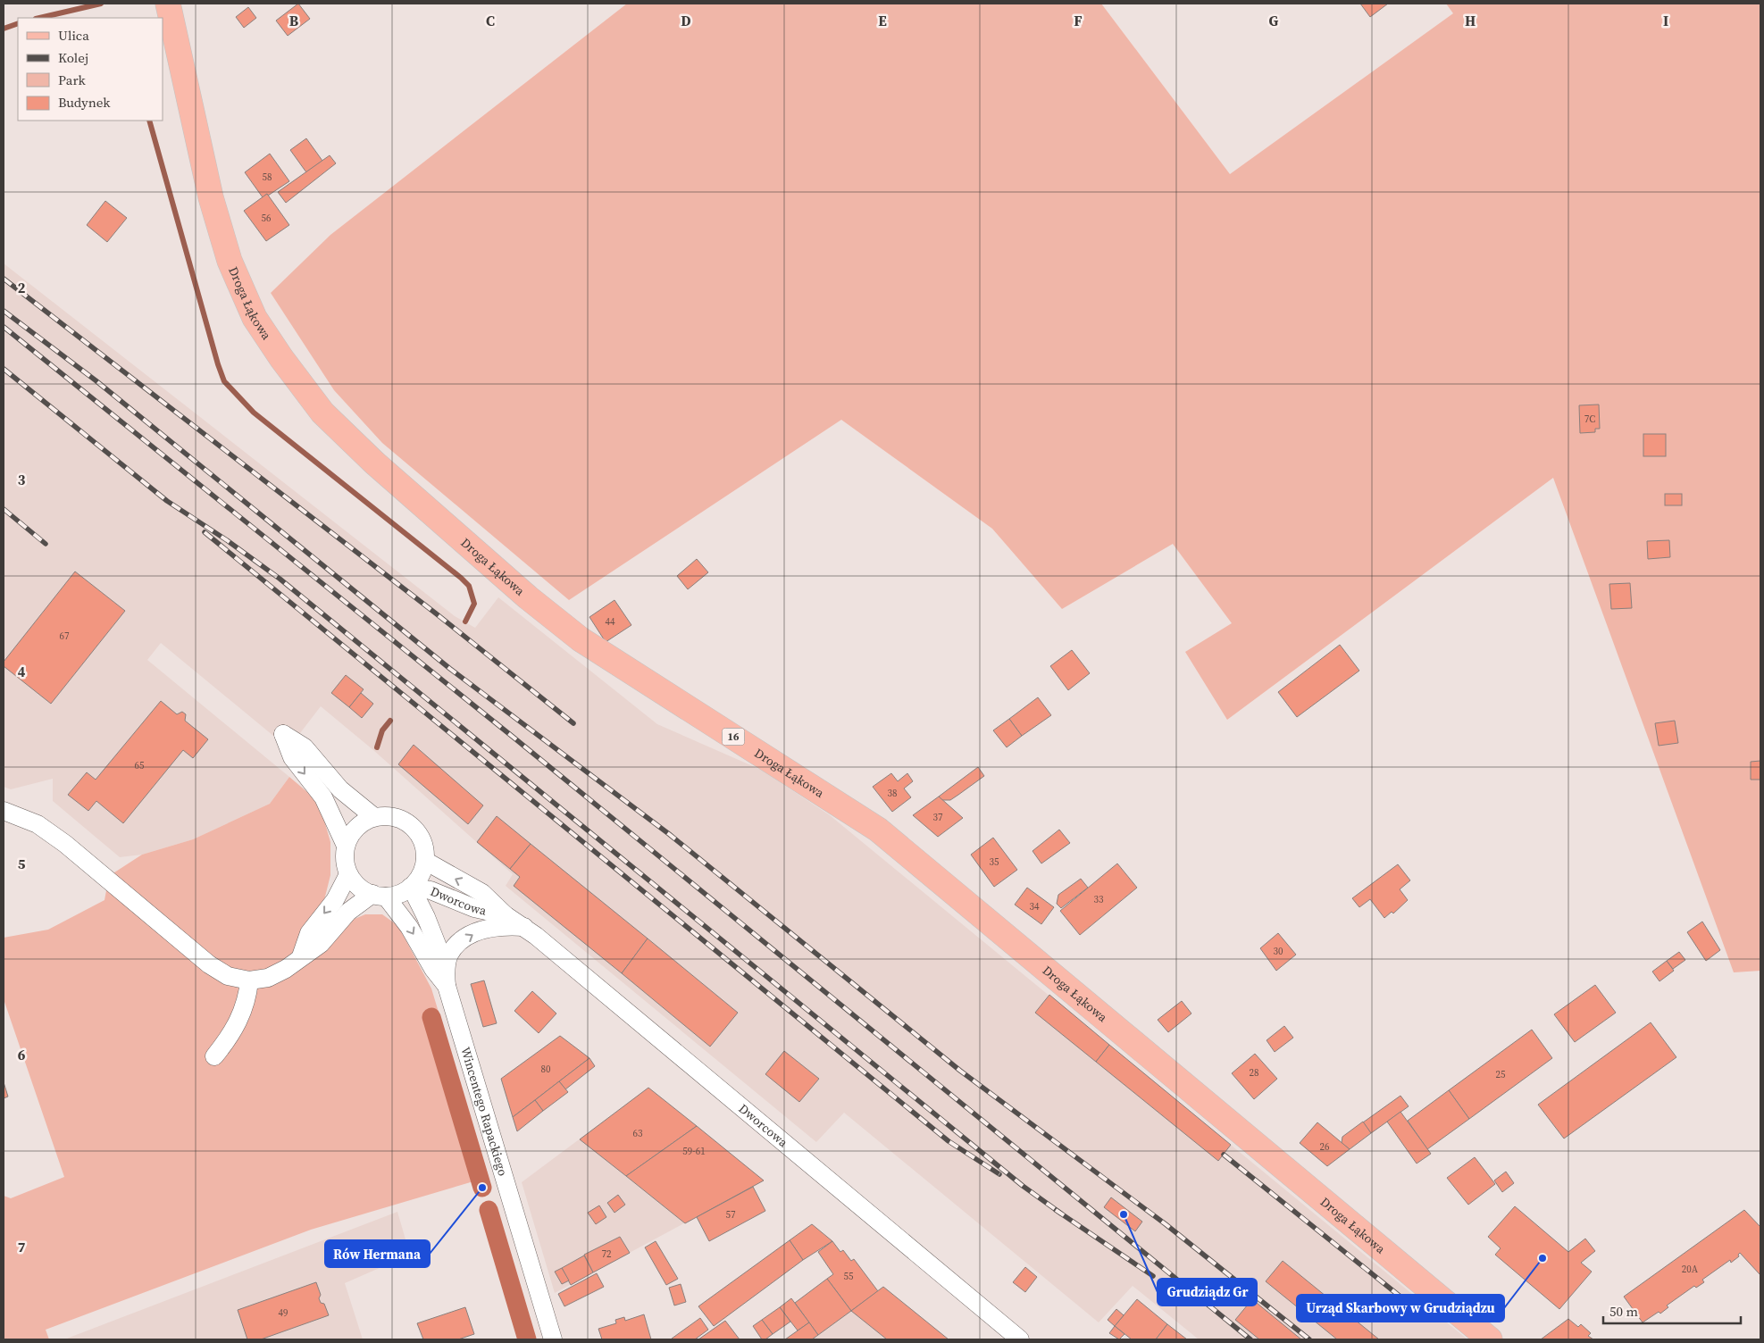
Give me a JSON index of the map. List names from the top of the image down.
{
  "streets": {
    "main road": ["Droga Łąkowa", "16"],
    "street": ["Dworcowa", "Wincentego Rapackiego"]
  },
  "crossings": [
    ["Dworcowa", "Wincentego Rapackiego"]
  ],
  "places": ["Rów Hermana", "Grudziądz Gr", "Urząd Skarbowy w Grudziądzu"],
  "house_numbers": [
    "58",
    "56",
    "7C",
    "44",
    "67",
    "65",
    "38",
    "37",
    "35",
    "33",
    "34",
    "30",
    "80",
    "28",
    "25",
    "63",
    "26",
    "59-61",
    "57",
    "72",
    "20A",
    "55",
    "49"
  ],
  "legend": [
    "Ulica",
    "Kolej",
    "Park",
    "Budynek"
  ],
  "scale_bar": "50 m",
  "grid": {
    "columns": [
      "B",
      "C",
      "D",
      "E",
      "F",
      "G",
      "H",
      "I"
    ],
    "rows": [
      "2",
      "3",
      "4",
      "5",
      "6",
      "7"
    ]
  }
}
